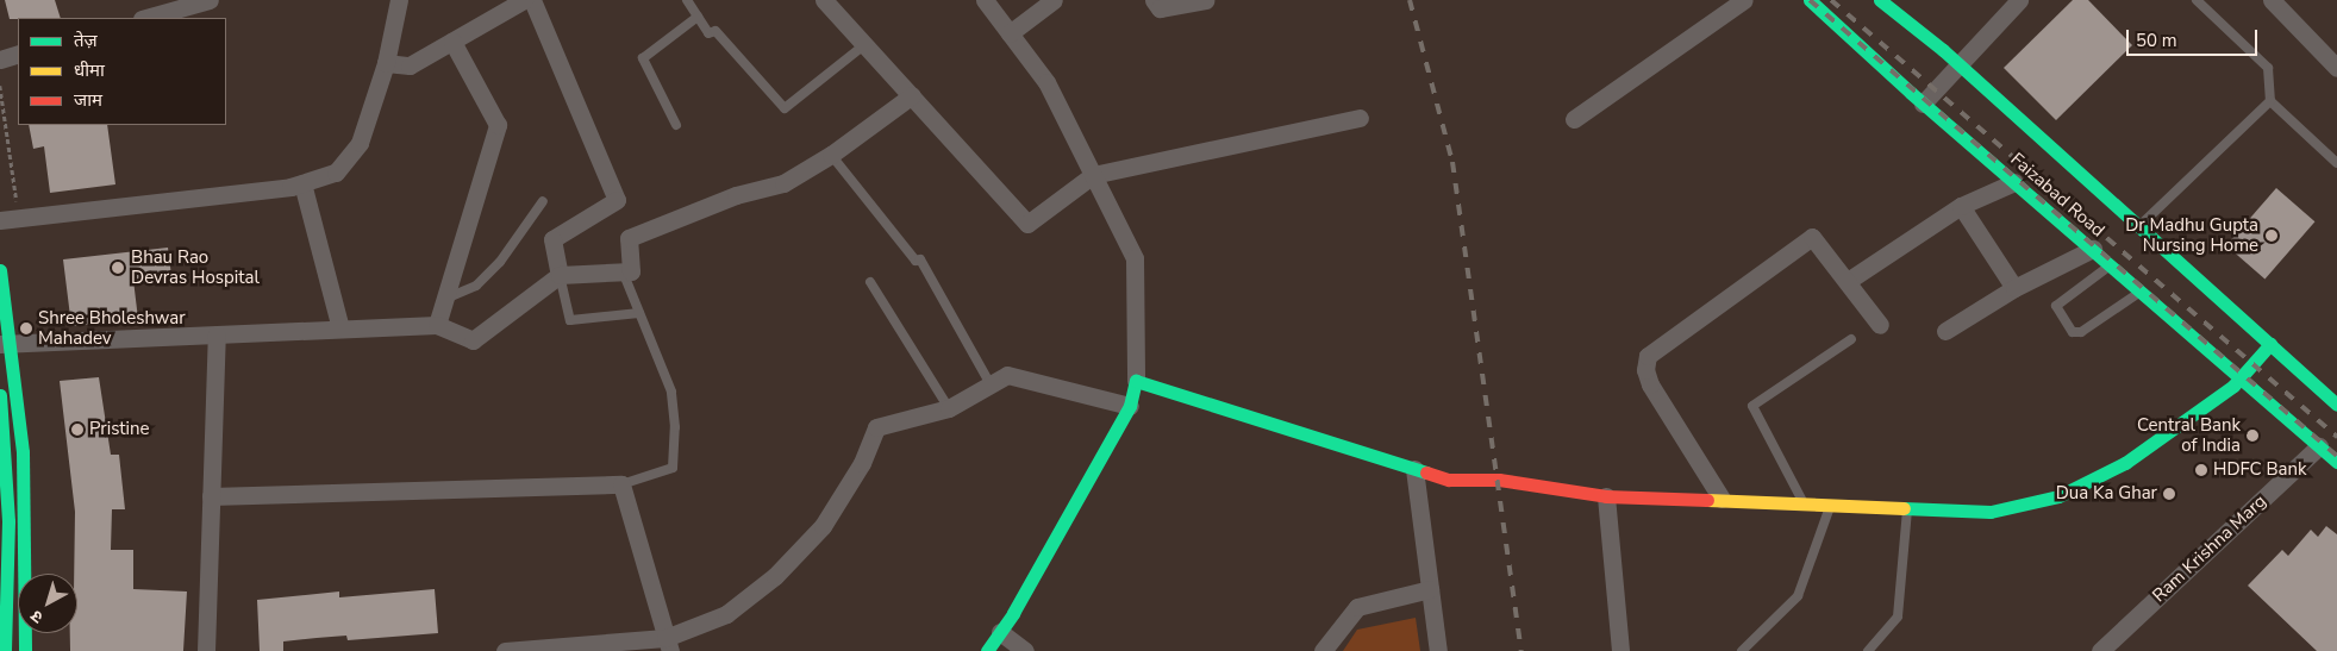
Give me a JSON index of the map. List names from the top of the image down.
{
  "streets": {
    "main road": ["Faizabad Road"],
    "street": ["Ram Krishna Marg"]
  },
  "crossings": [
    ["Faizabad Road", "Ram Krishna Marg"]
  ],
  "places": [
    "Dr Madhu Gupta Nursing Home",
    "Bhau Rao Devras Hospital",
    "Shree Bholeshwar Mahadev",
    "Pristine",
    "Central Bank of India",
    "HDFC Bank",
    "Dua Ka Ghar"
  ],
  "legend": ["तेज़", "धीमा", "जाम"],
  "scale_bar": "50 m",
  "north": "bottom left"
}
